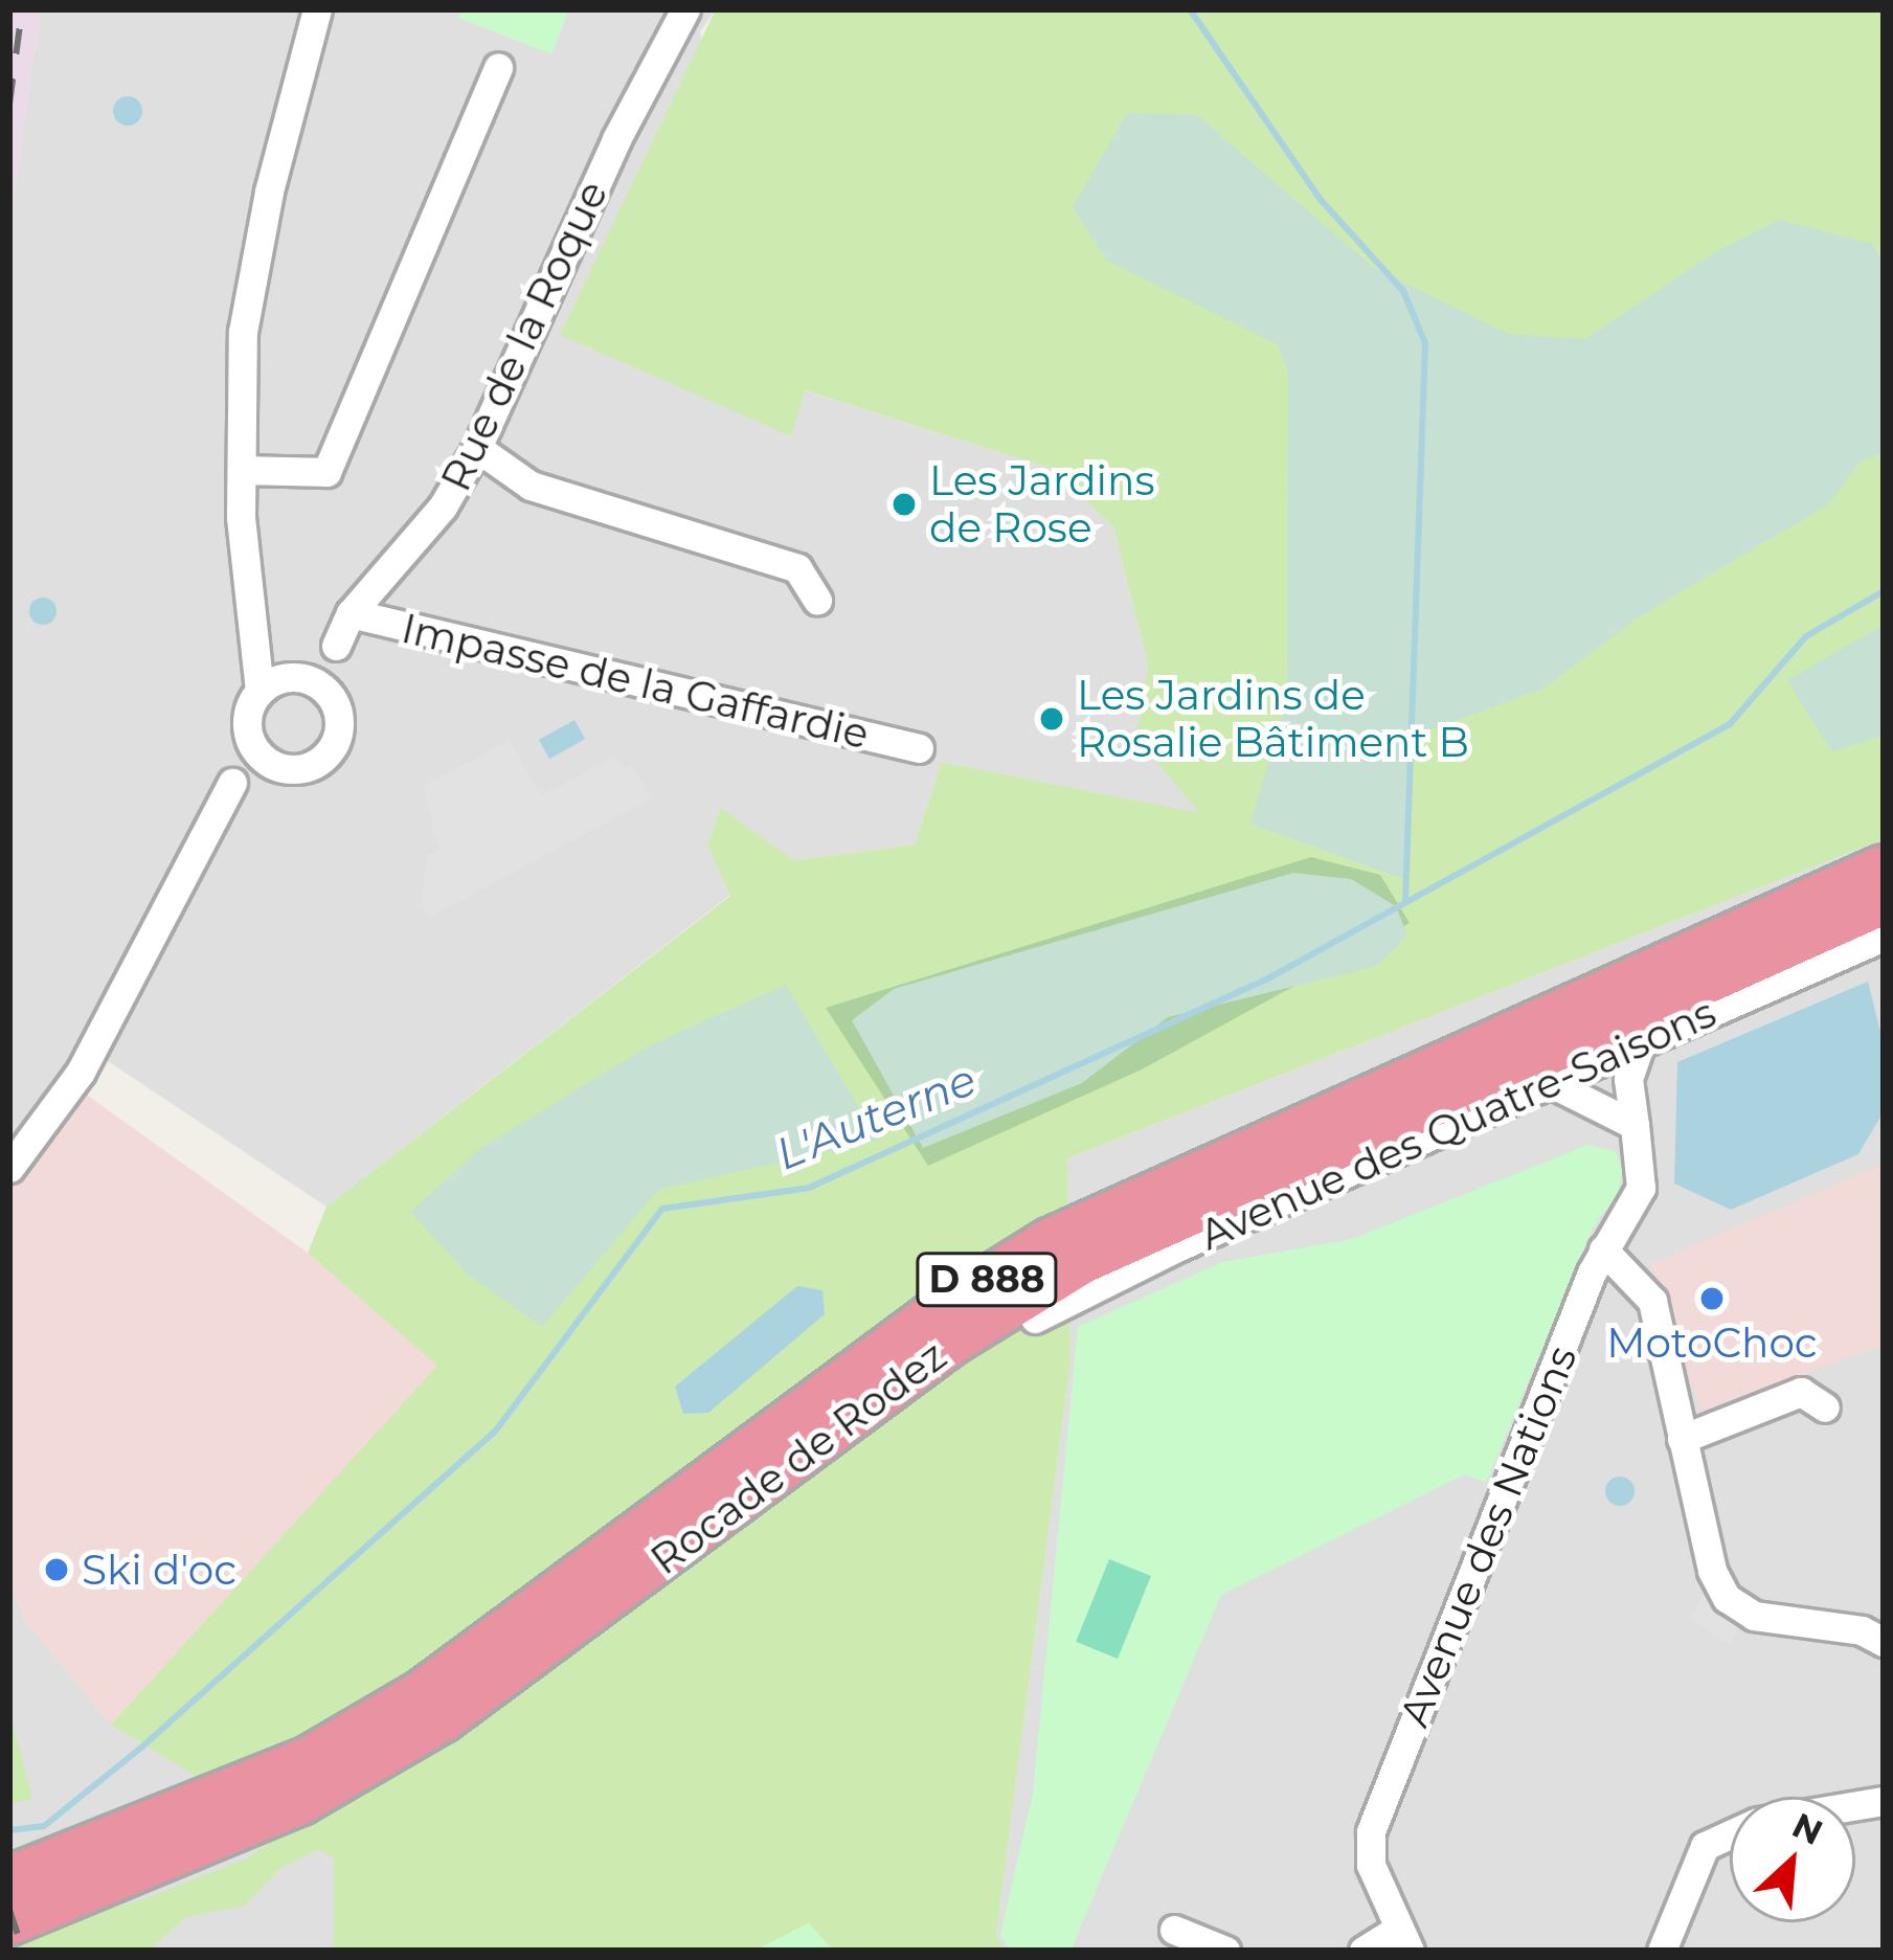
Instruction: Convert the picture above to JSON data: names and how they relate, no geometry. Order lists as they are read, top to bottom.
{
  "streets": {
    "highway": ["D 888", "Rocade de Rodez"],
    "street": [
      "Rue de la Roque",
      "Impasse de la Gaffardie",
      "Avenue des Quatre-Saisons",
      "Avenue des Nations"
    ]
  },
  "crossings": [
    ["Rue de la Roque", "Impasse de la Gaffardie"],
    ["Avenue des Quatre-Saisons", "Avenue des Nations"]
  ],
  "water": ["L'Auterne"],
  "places": [
    "Les Jardins de Rose",
    "Les Jardins de Rosalie Bâtiment B",
    "MotoChoc",
    "Ski d'oc"
  ],
  "north": "top right"
}
